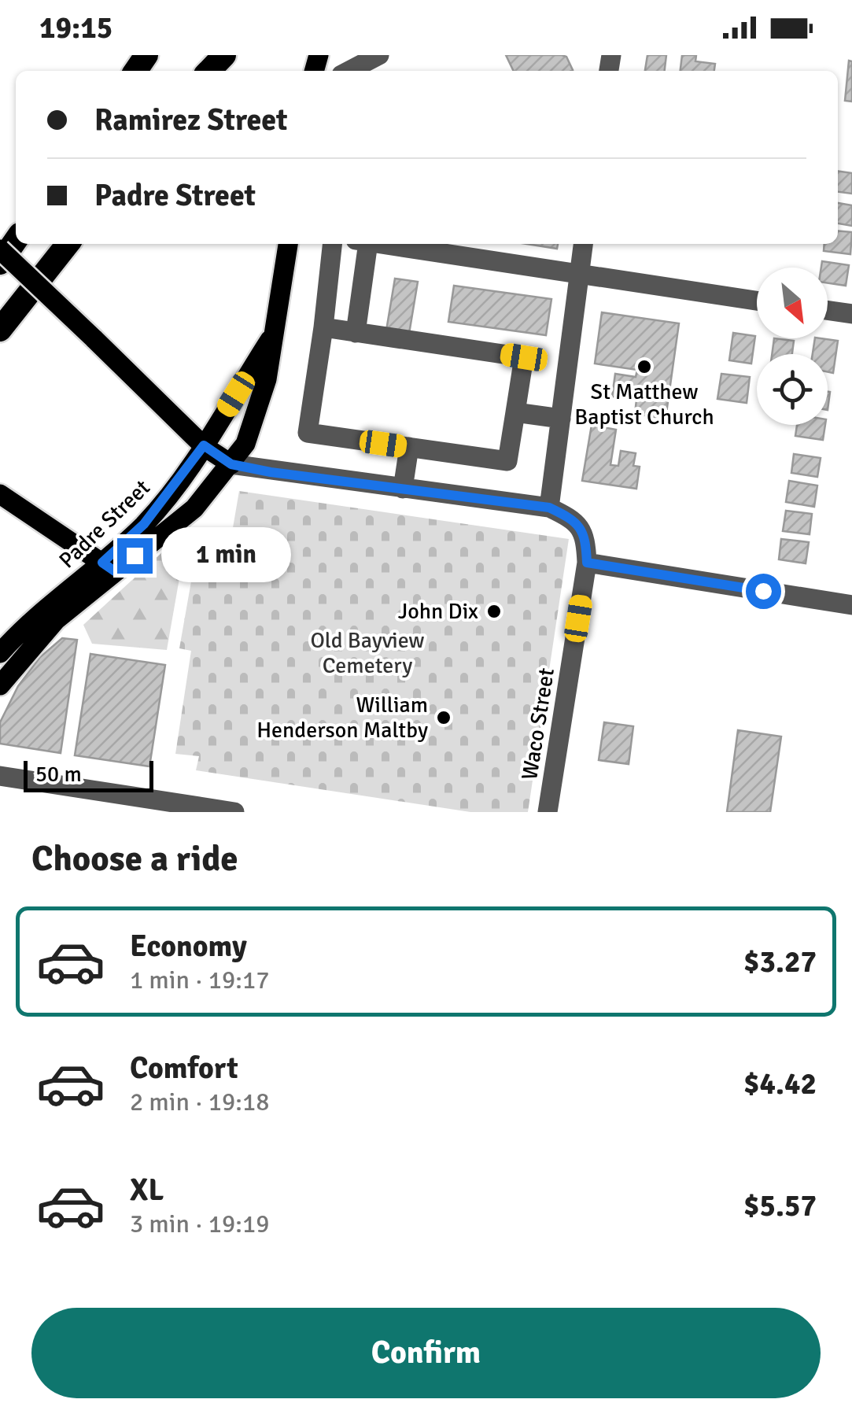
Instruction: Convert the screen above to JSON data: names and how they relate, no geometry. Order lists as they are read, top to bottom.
{
  "streets": {
    "main road": ["Padre Street"],
    "street": ["Waco Street"]
  },
  "parks": ["Old Bayview Cemetery"],
  "places": ["St Matthew Baptist Church", "John Dix", "William Henderson Maltby"],
  "scale_bar": "50 m",
  "north": "bottom right",
  "page": {
    "status": "19:15",
    "banner": ["Ramirez Street", "Padre Street"],
    "bubble": "1 min",
    "scale": "50 m",
    "heading": "Choose a ride",
    "list": [
      {
        "name": "Economy",
        "note": "1 min · 19:17",
        "value": "$3.27"
      },
      {
        "name": "Comfort",
        "note": "2 min · 19:18",
        "value": "$4.42"
      },
      {
        "name": "XL",
        "note": "3 min · 19:19",
        "value": "$5.57"
      }
    ],
    "buttons": "Confirm"
  }
}
